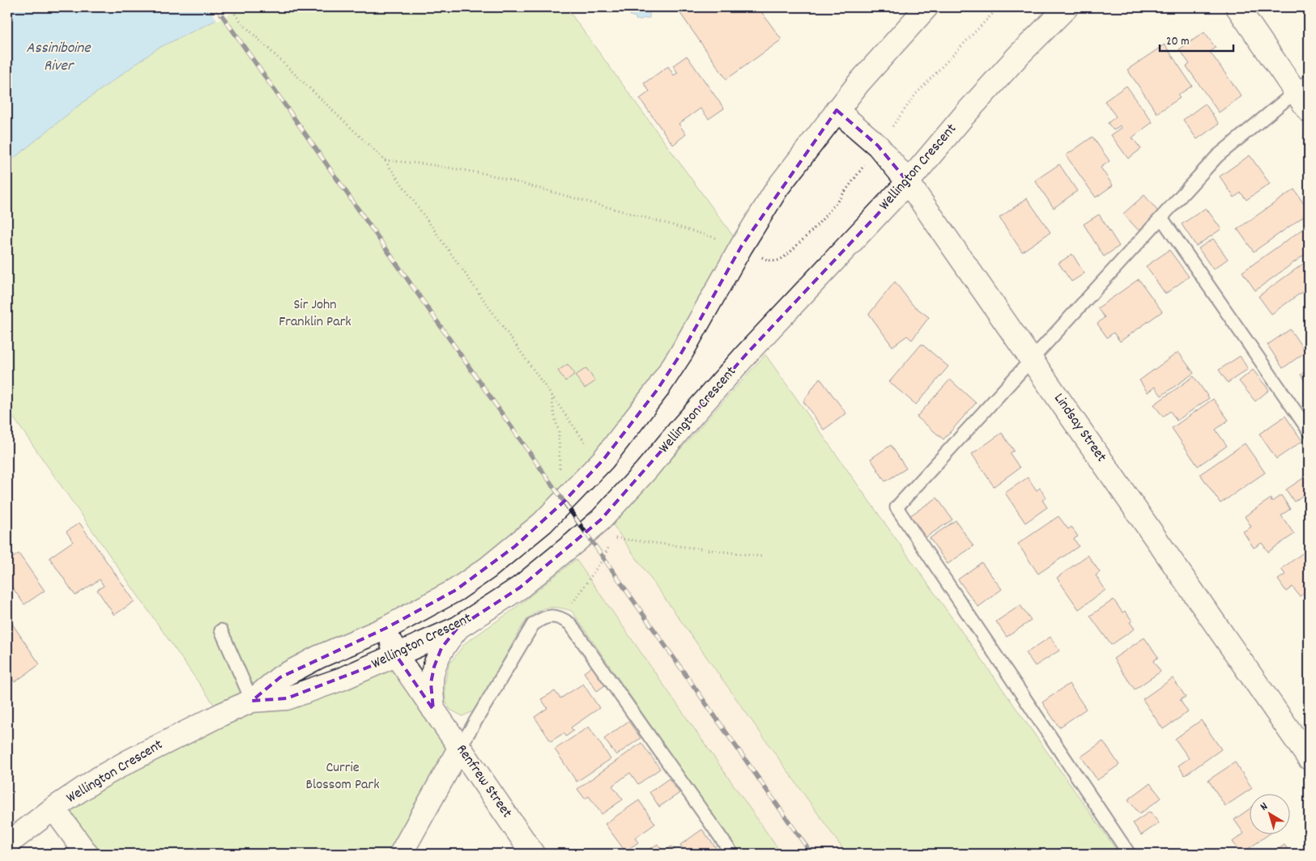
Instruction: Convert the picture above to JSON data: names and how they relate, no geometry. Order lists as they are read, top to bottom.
{
  "streets": {
    "street": ["Wellington Crescent", "Lindsay Street", "Renfrew Street"]
  },
  "crossings": [
    ["Wellington Crescent", "Lindsay Street"],
    ["Wellington Crescent", "Renfrew Street"]
  ],
  "water": ["Assiniboine River"],
  "parks": ["Sir John Franklin Park", "Currie Blossom Park"],
  "scale_bar": "20 m",
  "north": "top left"
}
